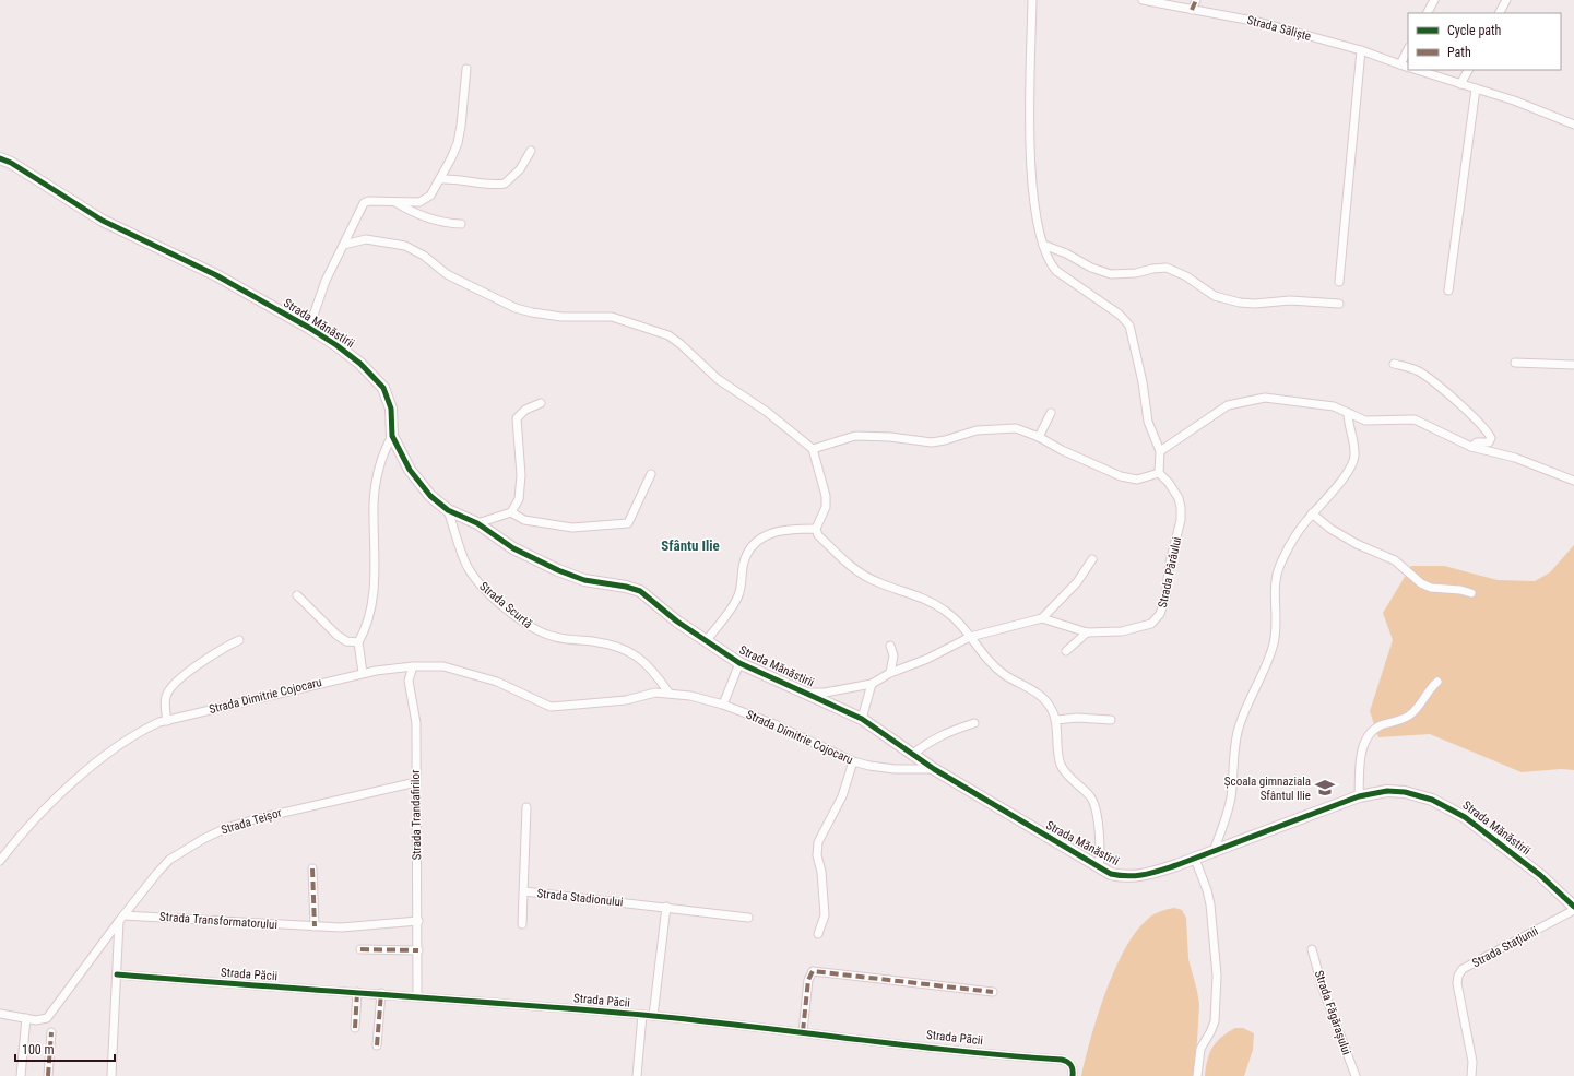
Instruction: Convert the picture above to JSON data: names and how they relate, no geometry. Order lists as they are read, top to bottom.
{
  "streets": {
    "street": [
      "Strada Săliște",
      "Strada Mănăstirii",
      "Strada Pârâului",
      "Strada Scurtă",
      "Strada Dimitrie Cojocaru",
      "Strada Trandafirilor",
      "Strada Teișor",
      "Strada Stadionului",
      "Strada Transformatorului",
      "Strada Stațiunii",
      "Strada Păcii",
      "Strada Făgărașului"
    ]
  },
  "crossings": [
    ["Strada Mănăstirii", "Strada Scurtă"],
    ["Strada Mănăstirii", "Strada Dimitrie Cojocaru"],
    ["Strada Scurtă", "Strada Dimitrie Cojocaru"],
    ["Strada Dimitrie Cojocaru", "Strada Trandafirilor"],
    ["Strada Trandafirilor", "Strada Teișor"],
    ["Strada Trandafirilor", "Strada Transformatorului"],
    ["Strada Trandafirilor", "Strada Păcii"],
    ["Strada Teișor", "Strada Transformatorului"]
  ],
  "districts": ["Sfântu Ilie"],
  "places": {
    "school or university": ["Școala gimnaziala Sfântul Ilie"]
  },
  "legend": ["Cycle path", "Path"],
  "scale_bar": "100 m"
}
